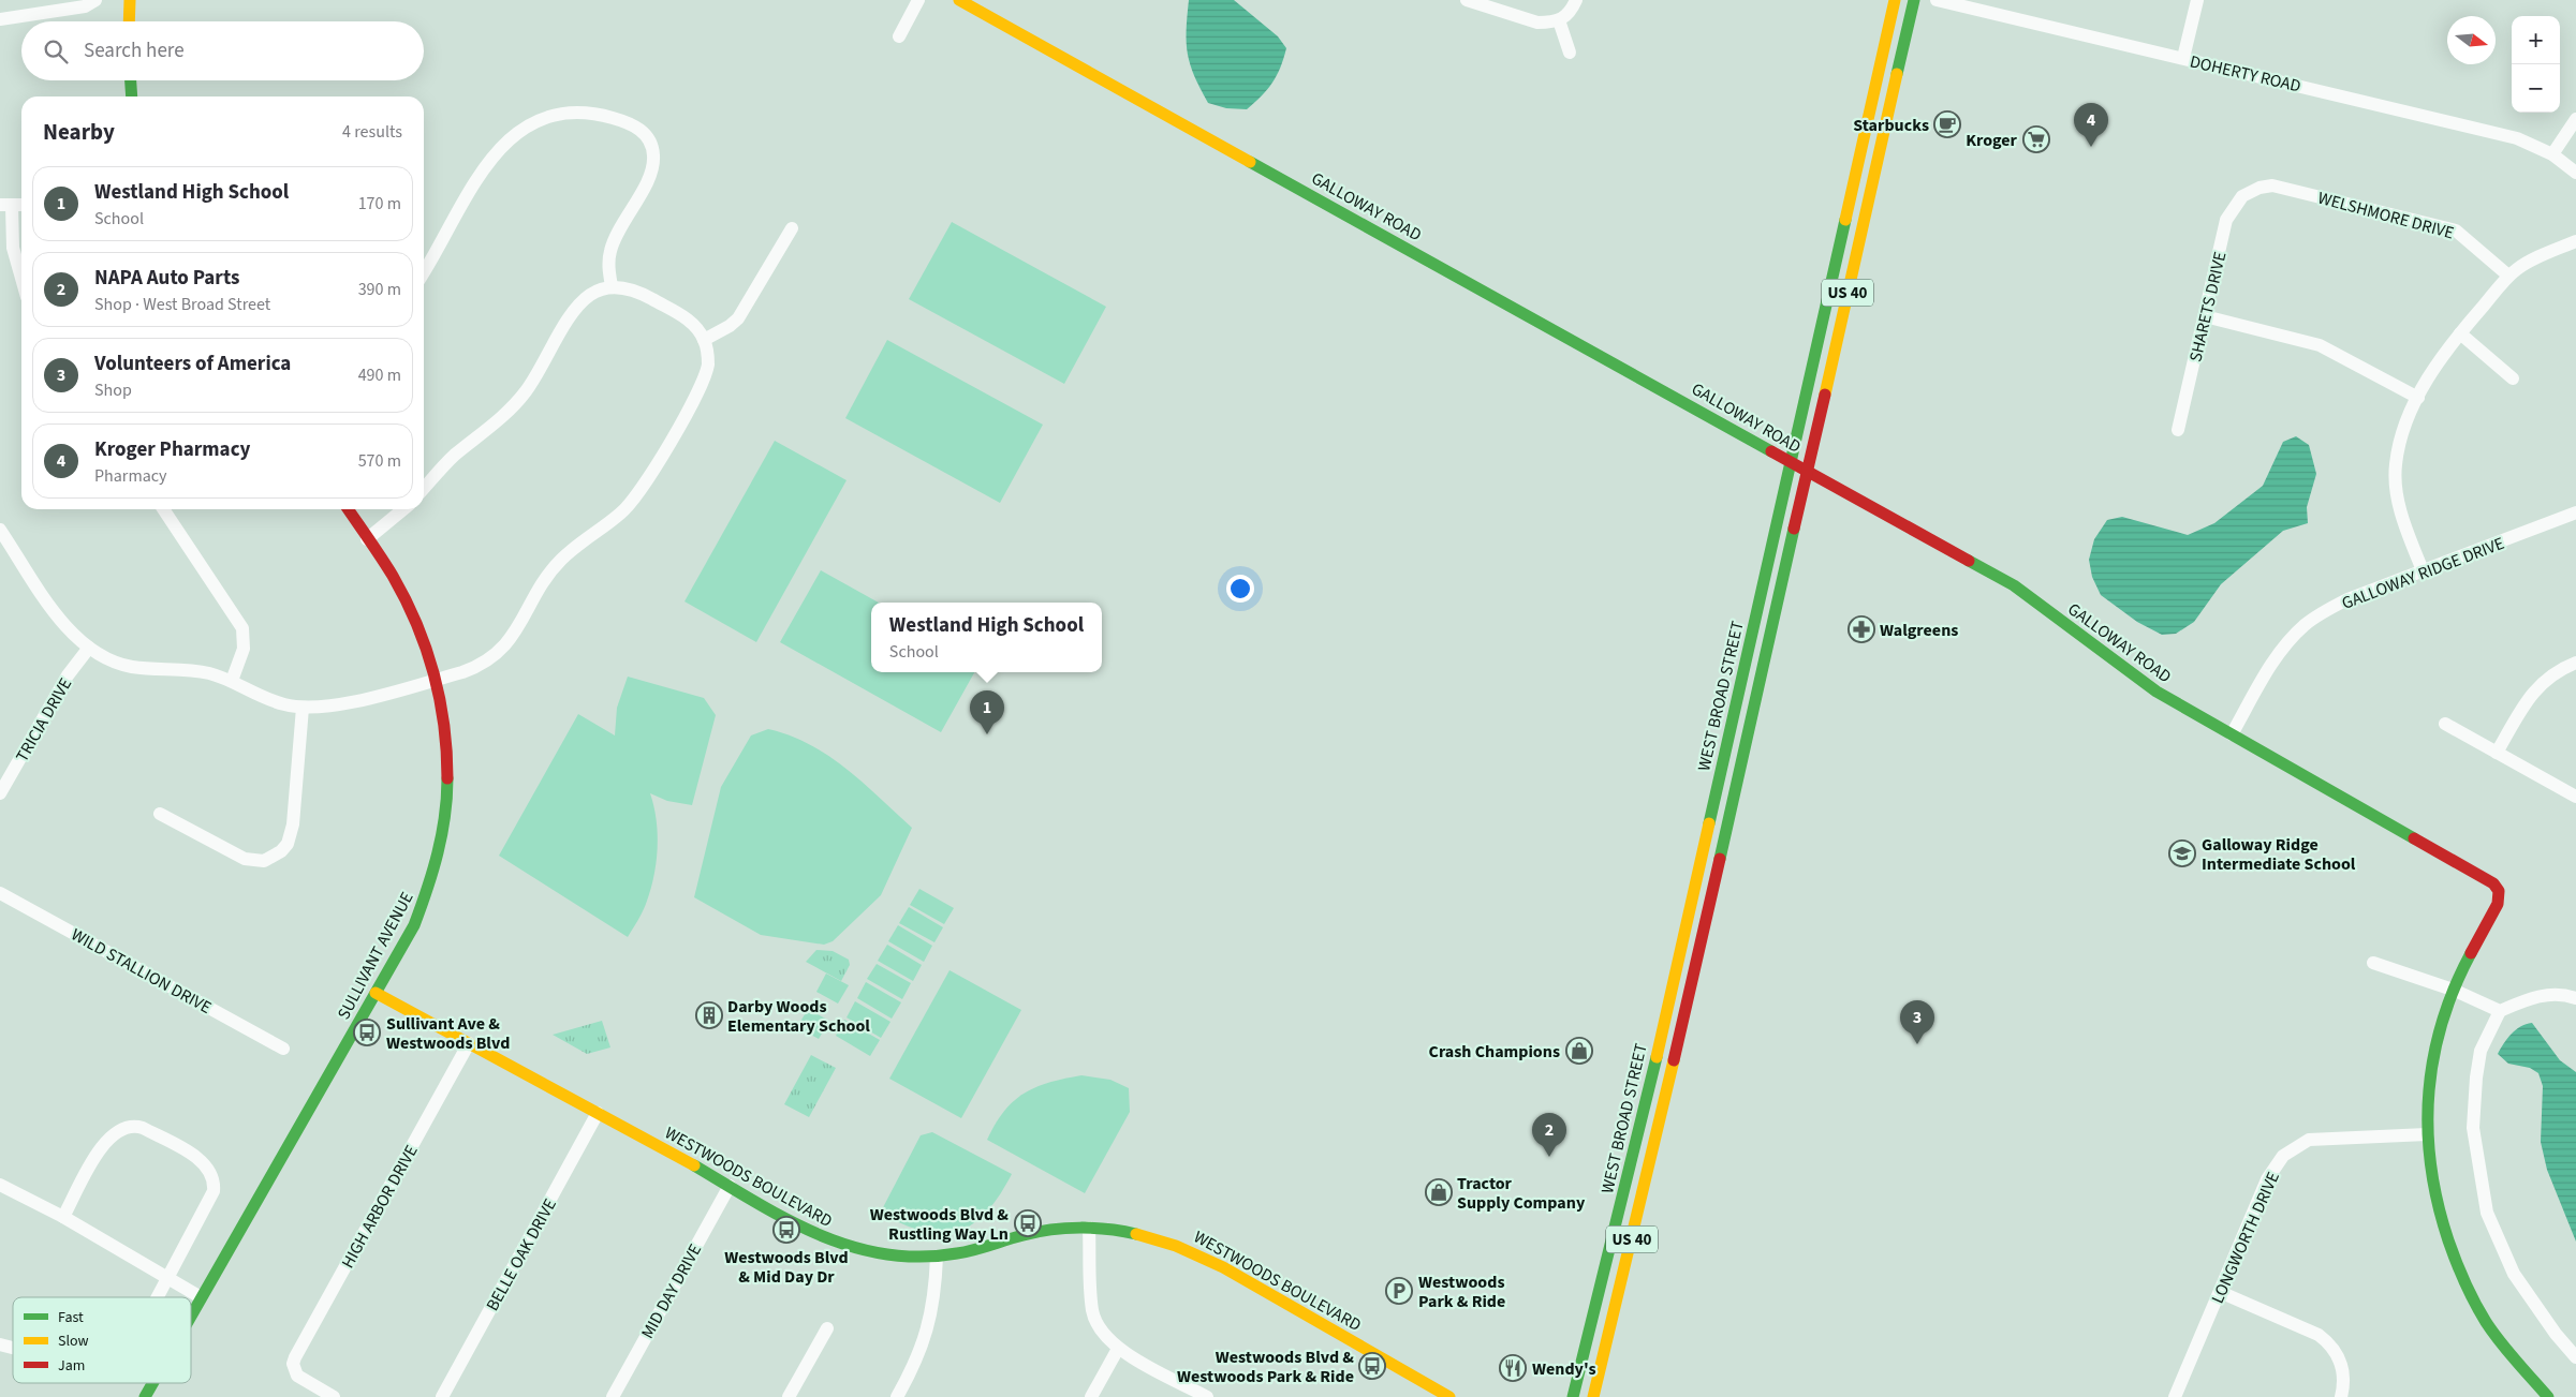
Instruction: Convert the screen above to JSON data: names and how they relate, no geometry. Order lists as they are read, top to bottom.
{
  "streets": {
    "street": [
      "DOHERTY ROAD",
      "GALLOWAY ROAD",
      "WELSHMORE DRIVE",
      "US 40",
      "SHARETS DRIVE",
      "GALLOWAY RIDGE DRIVE",
      "WEST BROAD STREET",
      "TRICIA DRIVE",
      "SULLIVANT AVENUE",
      "WILD STALLION DRIVE",
      "WESTWOODS BOULEVARD",
      "HIGH ARBOR DRIVE",
      "LONGWORTH DRIVE",
      "BELLE OAK DRIVE",
      "MID DAY DRIVE"
    ]
  },
  "crossings": [
    ["GALLOWAY ROAD", "GALLOWAY RIDGE DRIVE"],
    ["GALLOWAY ROAD", "WEST BROAD STREET"],
    ["WELSHMORE DRIVE", "SHARETS DRIVE"],
    ["SULLIVANT AVENUE", "WESTWOODS BOULEVARD"],
    ["WESTWOODS BOULEVARD", "HIGH ARBOR DRIVE"],
    ["WESTWOODS BOULEVARD", "BELLE OAK DRIVE"],
    ["WESTWOODS BOULEVARD", "MID DAY DRIVE"]
  ],
  "places": {
    "cafe": ["Starbucks"],
    "supermarket": ["Kroger"],
    "pharmacy": ["Walgreens"],
    "school or university": ["Galloway Ridge Intermediate School"],
    "building": ["Darby Woods Elementary School"],
    "bus stop": [
      "Sullivant Ave & Westwoods Blvd",
      "Westwoods Blvd & Rustling Way Ln",
      "Westwoods Blvd & Mid Day Dr",
      "Westwoods Blvd & Westwoods Park & Ride"
    ],
    "shop": ["Crash Champions", "Tractor Supply Company"],
    "parking": ["Westwoods Park & Ride"],
    "restaurant": ["Wendy's"]
  },
  "legend": ["Fast", "Slow", "Jam"],
  "north": "right",
  "page": {
    "map_buttons": ["+", "−"],
    "search": "Search here",
    "heading": ["Nearby", "4 results"],
    "pins": [
      "4",
      "1",
      "3",
      "2"
    ],
    "list": [
      {
        "mark": "1",
        "name": "Westland High School",
        "note": "School",
        "value": "170 m"
      },
      {
        "mark": "2",
        "name": "NAPA Auto Parts",
        "note": "Shop · West Broad Street",
        "value": "390 m"
      },
      {
        "mark": "3",
        "name": "Volunteers of America",
        "note": "Shop",
        "value": "490 m"
      },
      {
        "mark": "4",
        "name": "Kroger Pharmacy",
        "note": "Pharmacy",
        "value": "570 m"
      }
    ],
    "popup": ["Westland High School", "School"]
  }
}
